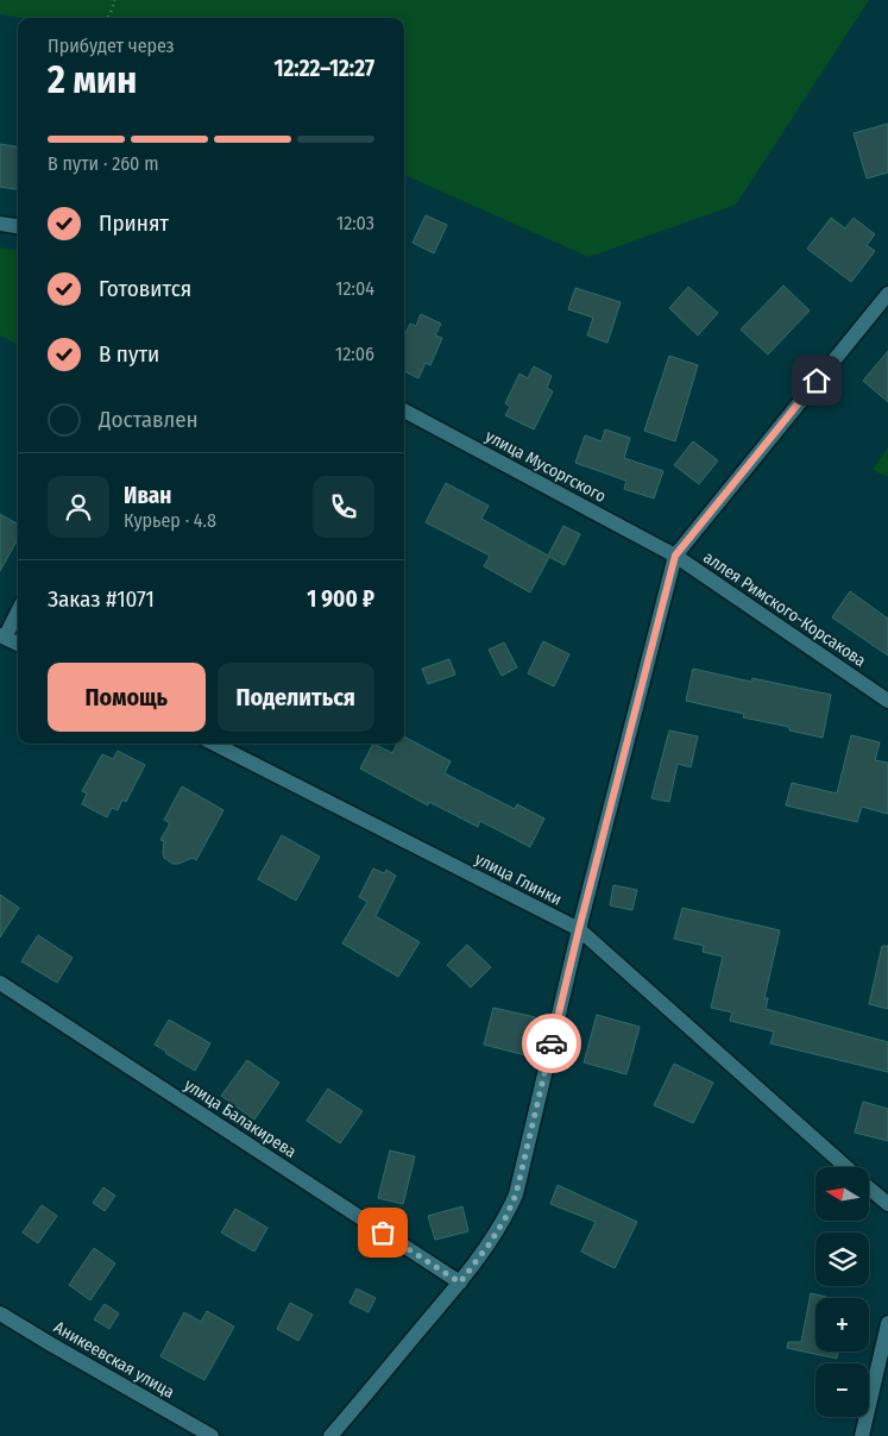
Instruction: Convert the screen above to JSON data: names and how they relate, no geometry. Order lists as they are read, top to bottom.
{
  "streets": {
    "street": [
      "улица Мусоргского",
      "аллея Римского-Корсакова",
      "улица Глинки",
      "улица Балакирева",
      "Аникеевская улица"
    ]
  },
  "crossings": [
    ["улица Мусоргского", "аллея Римского-Корсакова"]
  ],
  "north": "left",
  "page": {
    "heading": ["2 мин", "Прибудет через", "12:22–12:27"],
    "panel": [
      "Иван",
      "Курьер · 4.8",
      "Заказ #1071",
      "1 900 ₽"
    ],
    "bar": "В пути · 260 m",
    "list": [
      ["Принят", "12:03"],
      ["Готовится", "12:04"],
      ["В пути", "12:06"],
      "Доставлен"
    ],
    "buttons": ["Помощь", "Поделиться"],
    "map_buttons": ["+", "−"]
  }
}
